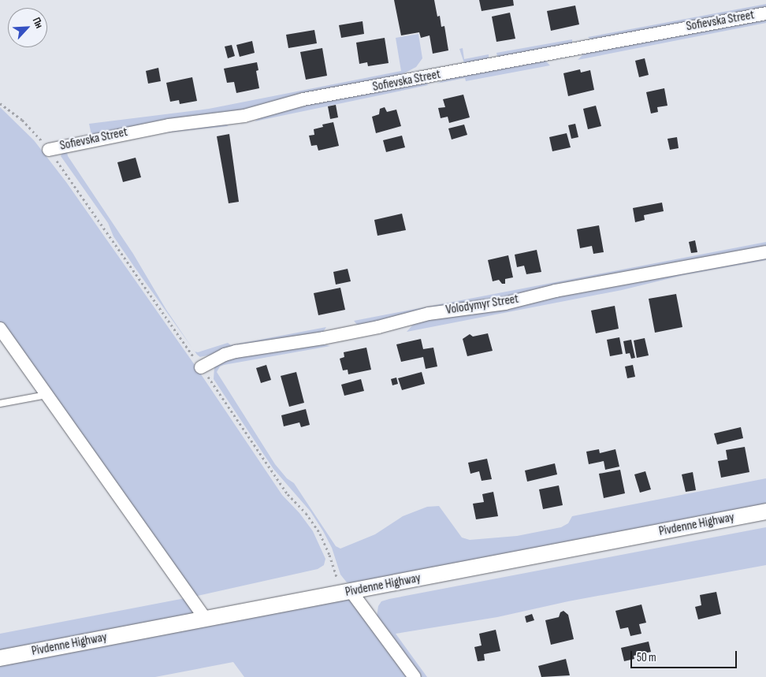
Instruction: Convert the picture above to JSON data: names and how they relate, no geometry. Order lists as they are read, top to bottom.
{
  "streets": {
    "street": ["Sofievska Street", "Volodymyr Street", "Pivdenne Highway"]
  },
  "scale_bar": "50 m",
  "north": "top right"
}
